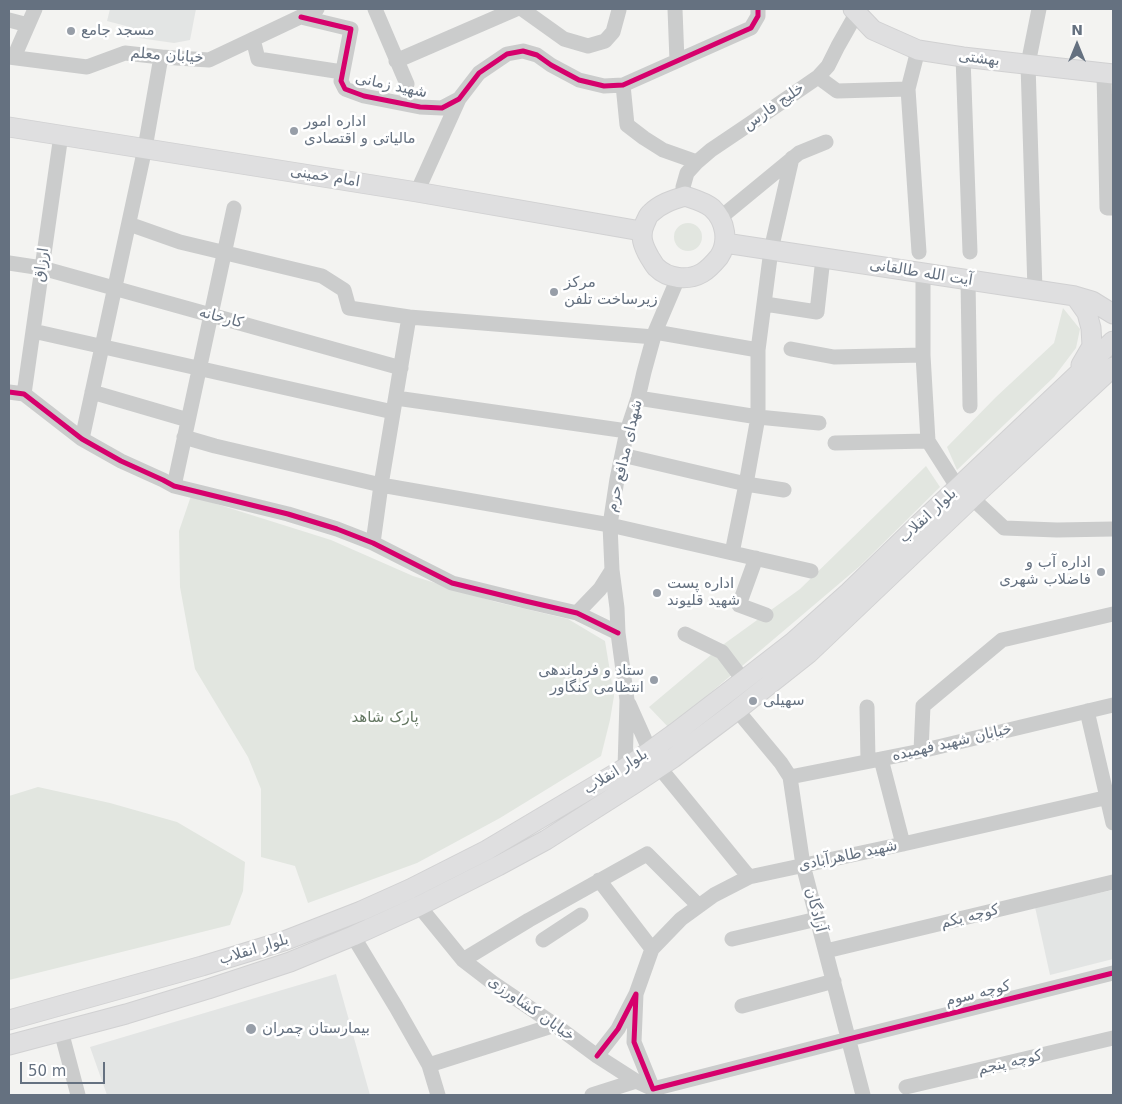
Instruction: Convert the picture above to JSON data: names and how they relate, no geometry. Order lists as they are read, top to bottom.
{
  "streets": {
    "main road": [
      "بهشتی",
      "امام خمینی",
      "آیت الله طالقانی",
      "بلوار انقلاب"
    ],
    "street": [
      "خیابان معلم",
      "شهید زمانی",
      "خلیج فارس",
      "ارزاق",
      "کارخانه",
      "شهدای مدافع حرم",
      "خیابان شهید فهمیده",
      "شهید طاهرآبادی",
      "آزادگان",
      "کوچه یکم",
      "کوچه سوم",
      "خیابان کشاورزی",
      "کوچه پنجم"
    ]
  },
  "crossings": [
    ["خیابان معلم", "شهید زمانی"],
    ["بهشتی", "خلیج فارس"],
    ["خلیج فارس", "امام خمینی"],
    ["خلیج فارس", "آیت الله طالقانی"],
    ["خلیج فارس", "شهدای مدافع حرم"],
    ["امام خمینی", "ارزاق"],
    ["امام خمینی", "آیت الله طالقانی"],
    ["امام خمینی", "شهدای مدافع حرم"],
    ["ارزاق", "کارخانه"],
    ["آیت الله طالقانی", "شهدای مدافع حرم"],
    ["بلوار انقلاب", "آزادگان"],
    ["بلوار انقلاب", "خیابان کشاورزی"],
    ["خیابان شهید فهمیده", "آزادگان"],
    ["شهید طاهرآبادی", "آزادگان"],
    ["آزادگان", "کوچه یکم"],
    ["آزادگان", "کوچه سوم"],
    ["کوچه سوم", "خیابان کشاورزی"]
  ],
  "parks": ["پارک شاهد"],
  "places": [
    "مسجد جامع",
    "اداره امور مالیاتی و اقتصادی",
    "مرکز زیرساخت تلفن",
    "اداره آب و فاضلاب شهری",
    "اداره پست شهید قلیوند",
    "ستاد و فرماندهی انتظامی کنگاور",
    "سهیلی",
    "بیمارستان چمران"
  ],
  "scale_bar": "50 m",
  "north": "top"
}
